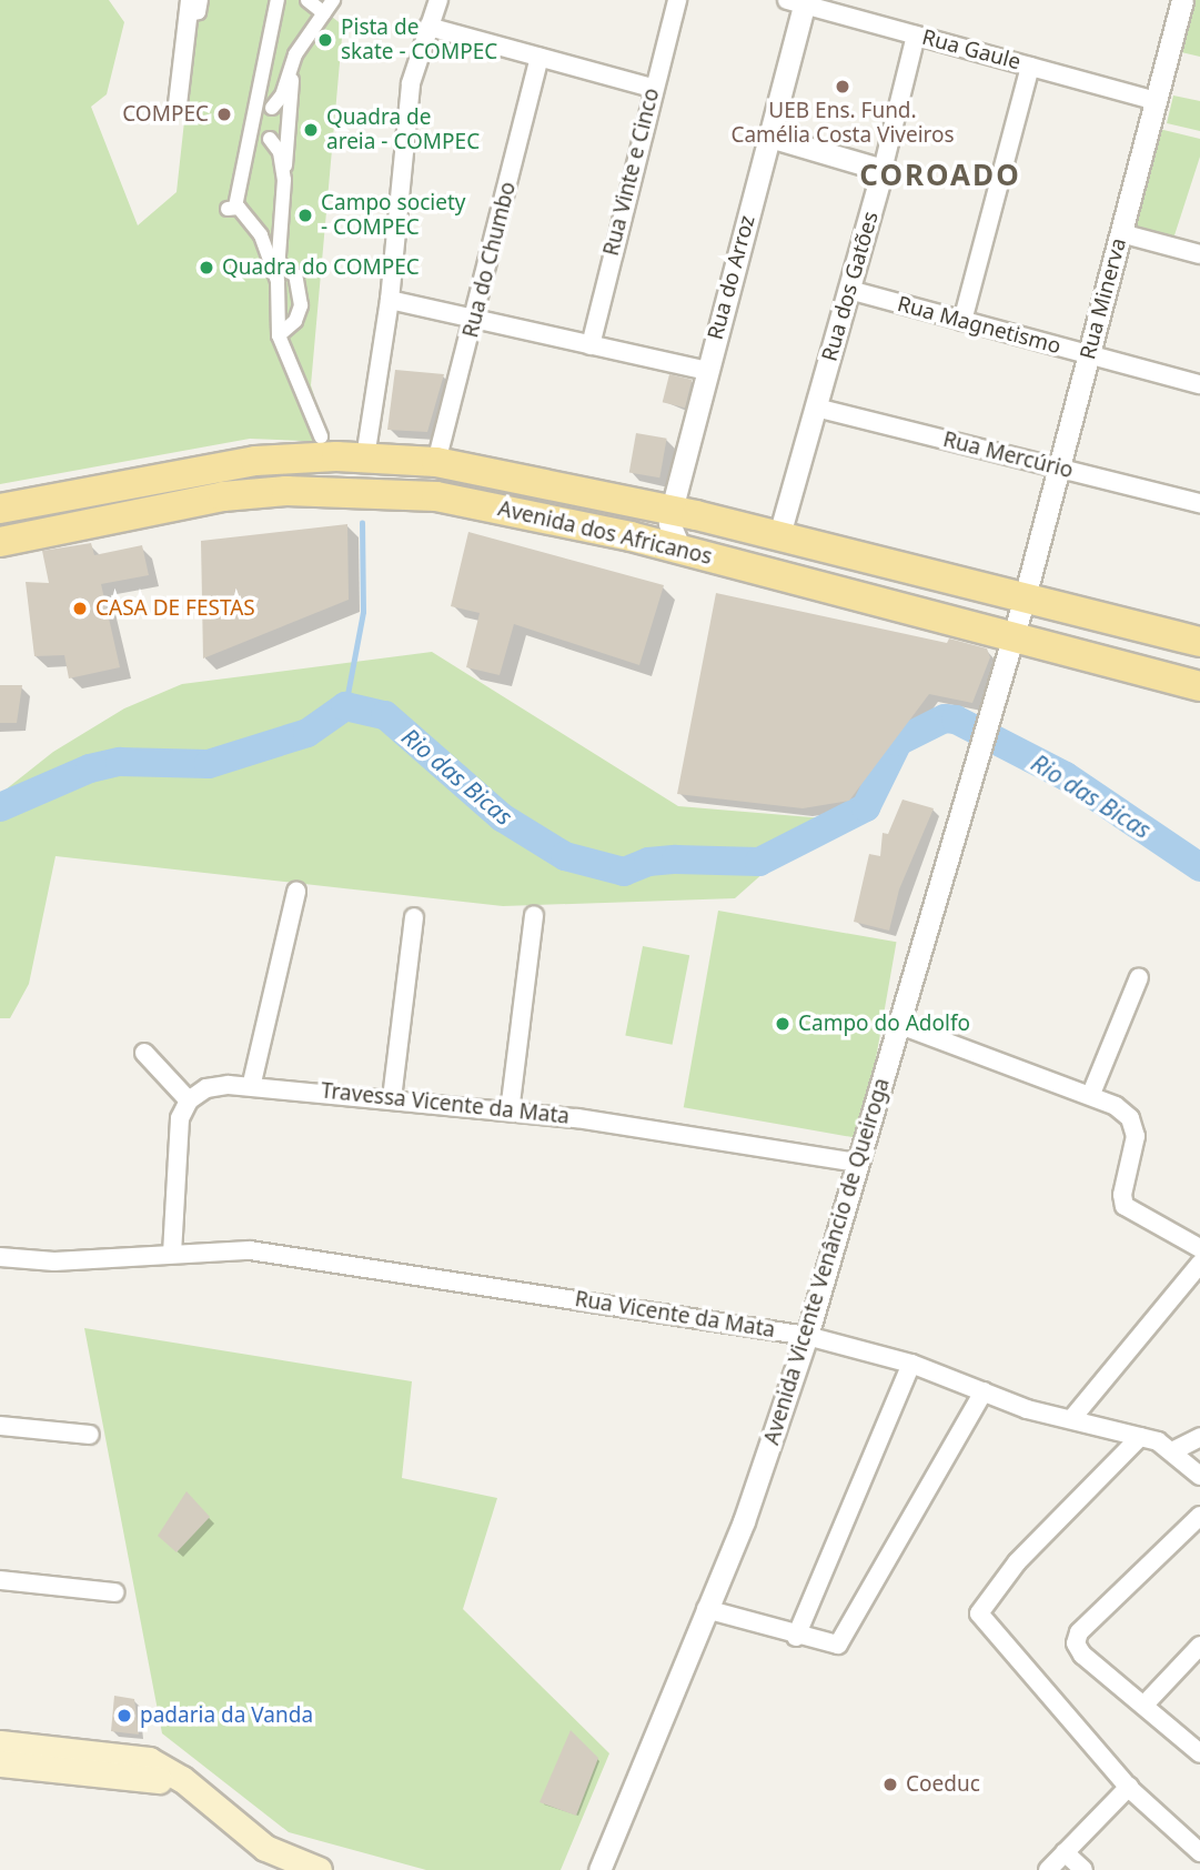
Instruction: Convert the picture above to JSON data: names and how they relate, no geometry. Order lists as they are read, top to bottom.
{
  "streets": {
    "main road": ["Avenida dos Africanos"],
    "street": [
      "Rua Gaule",
      "Rua Vinte e Cinco",
      "Rua do Chumbo",
      "Rua do Arroz",
      "Rua dos Gatões",
      "Rua Minerva",
      "Rua Magnetismo",
      "Rua Mercúrio",
      "Travessa Vicente da Mata",
      "Avenida Vicente Venâncio de Queiroga",
      "Rua Vicente da Mata"
    ]
  },
  "crossings": [
    ["Rua Gaule", "Rua do Arroz"],
    ["Rua Gaule", "Rua dos Gatões"],
    ["Rua Gaule", "Rua Minerva"],
    ["Rua do Chumbo", "Avenida dos Africanos"],
    ["Rua do Arroz", "Avenida dos Africanos"],
    ["Rua dos Gatões", "Rua Magnetismo"],
    ["Rua dos Gatões", "Rua Mercúrio"],
    ["Rua dos Gatões", "Avenida dos Africanos"],
    ["Rua Minerva", "Rua Magnetismo"],
    ["Rua Minerva", "Rua Mercúrio"],
    ["Rua Minerva", "Avenida dos Africanos"],
    ["Rua Minerva", "Avenida Vicente Venâncio de Queiroga"],
    ["Avenida dos Africanos", "Avenida Vicente Venâncio de Queiroga"],
    ["Travessa Vicente da Mata", "Avenida Vicente Venâncio de Queiroga"],
    ["Avenida Vicente Venâncio de Queiroga", "Rua Vicente da Mata"]
  ],
  "districts": ["COROADO"],
  "water": ["Rio das Bicas"],
  "places": [
    "Pista de skate - COMPEC",
    "UEB Ens. Fund. Camélia Costa Viveiros",
    "COMPEC",
    "Quadra de areia - COMPEC",
    "Campo society - COMPEC",
    "Quadra do COMPEC",
    "CASA DE FESTAS",
    "Campo do Adolfo",
    "padaria da Vanda",
    "Coeduc"
  ]
}
